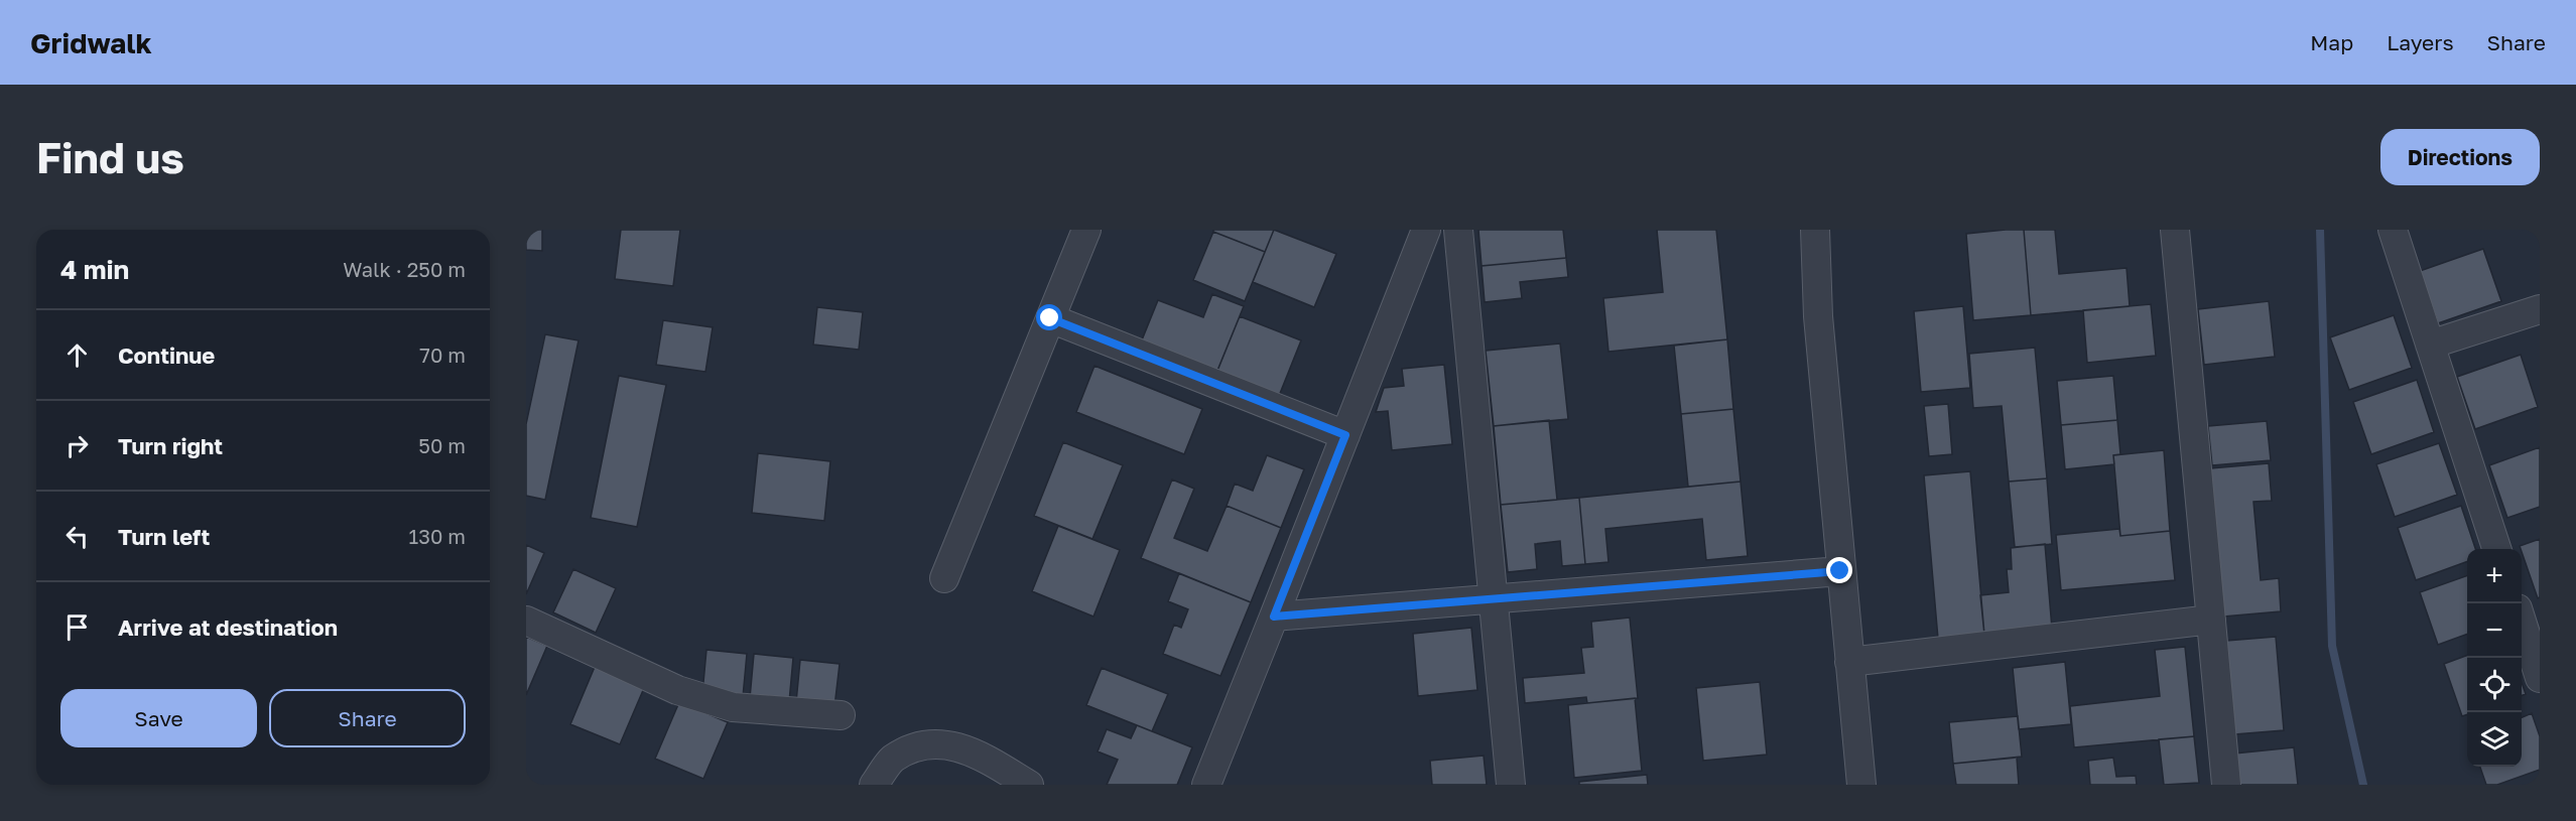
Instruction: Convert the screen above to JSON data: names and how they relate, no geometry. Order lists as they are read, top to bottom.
{
  "page": {
    "header": "Gridwalk",
    "nav": ["Map", "Layers", "Share"],
    "buttons": [
      "Directions",
      ["Save", "Share"]
    ],
    "title": "Find us",
    "heading": ["4 min", "Walk · 250 m"],
    "list": [
      ["Continue", "70 m"],
      ["Turn right", "50 m"],
      ["Turn left", "130 m"],
      "Arrive at destination"
    ],
    "map_buttons": ["+", "−"]
  }
}
